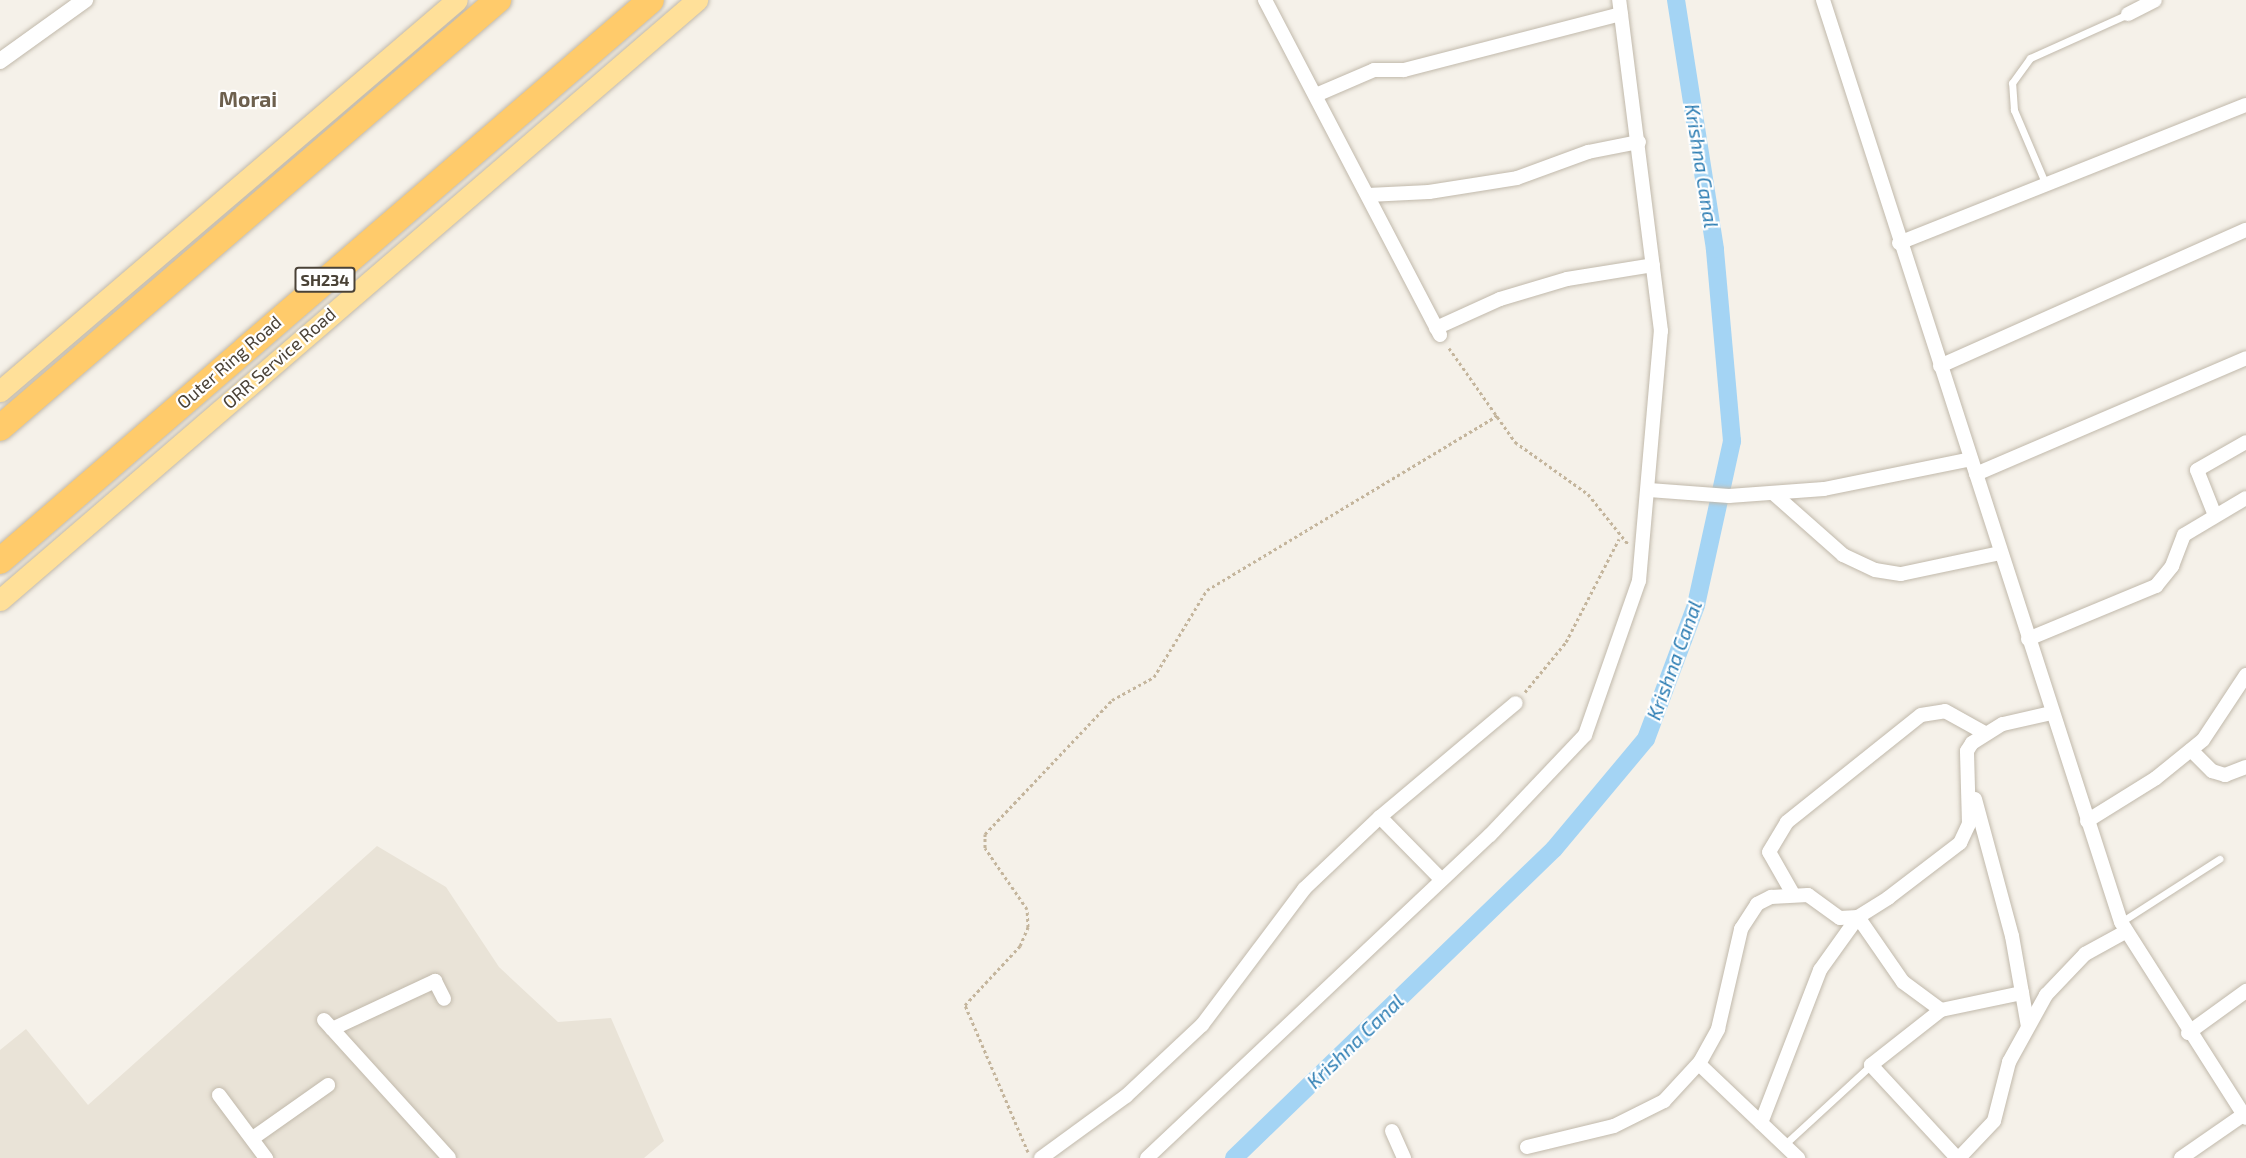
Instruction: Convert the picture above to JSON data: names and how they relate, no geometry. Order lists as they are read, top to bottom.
{
  "streets": {
    "highway": ["SH234", "Outer Ring Road"],
    "main road": ["ORR Service Road"]
  },
  "districts": ["Morai"],
  "water": ["Krishna Canal"]
}
